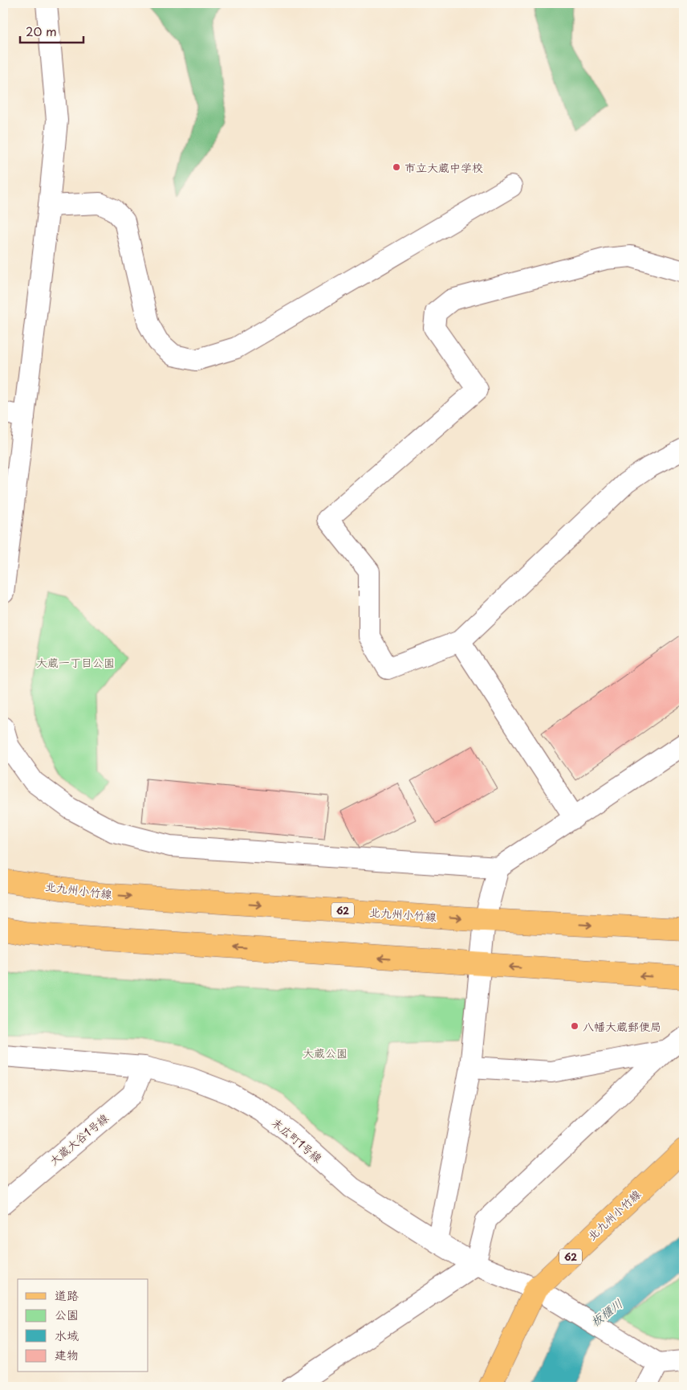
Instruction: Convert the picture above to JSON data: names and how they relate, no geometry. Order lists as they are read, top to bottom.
{
  "streets": {
    "main road": ["北九州小竹線", "62"],
    "street": ["大蔵大谷1号線", "末広町1号線"]
  },
  "crossings": [
    ["北九州小竹線", "末広町1号線"],
    ["大蔵大谷1号線", "末広町1号線"]
  ],
  "water": ["板櫃川"],
  "parks": ["大蔵一丁目公園", "大蔵公園"],
  "places": ["市立大蔵中学校", "八幡大蔵郵便局"],
  "legend": [
    "道路",
    "公園",
    "水域",
    "建物"
  ],
  "scale_bar": "20 m"
}
